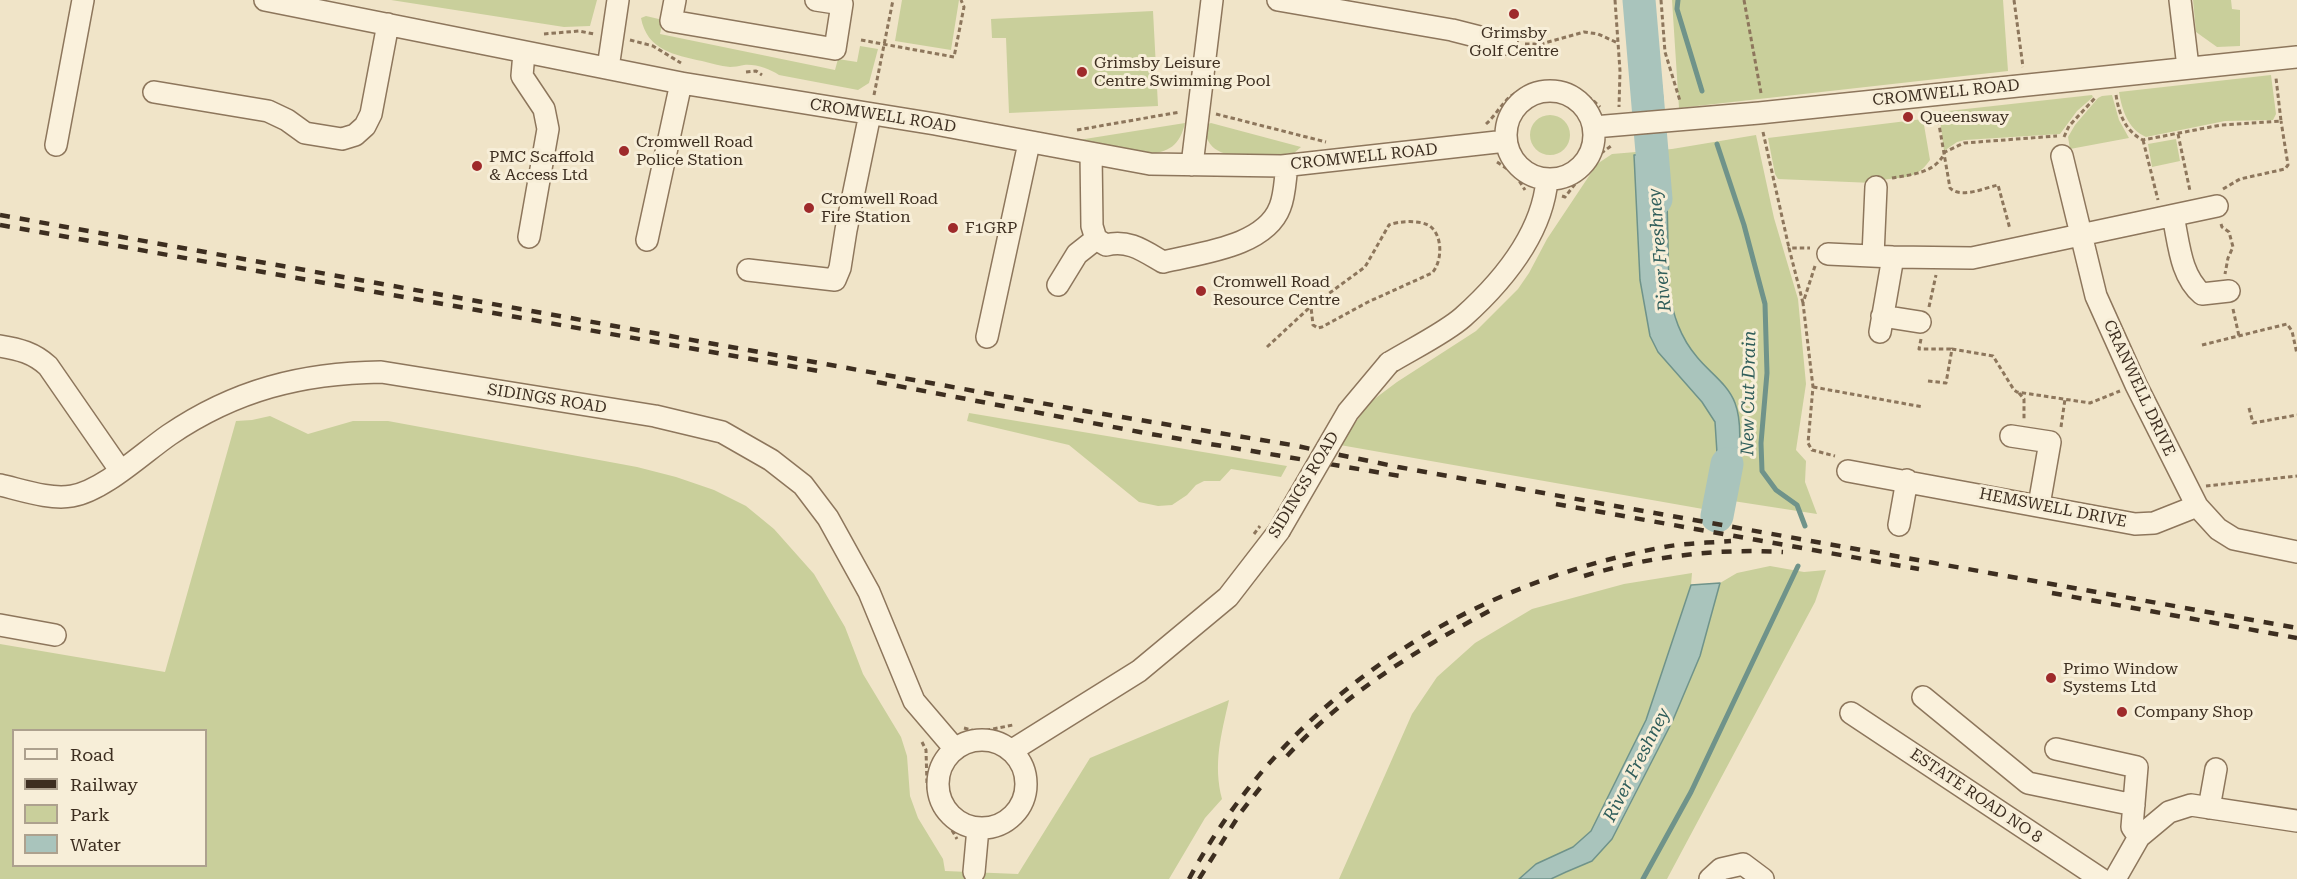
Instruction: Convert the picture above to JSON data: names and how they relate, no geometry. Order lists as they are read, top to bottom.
{
  "streets": {
    "street": [
      "CROMWELL ROAD",
      "CRANWELL DRIVE",
      "SIDINGS ROAD",
      "HEMSWELL DRIVE",
      "ESTATE ROAD NO 8"
    ]
  },
  "crossings": [
    ["CROMWELL ROAD", "SIDINGS ROAD"],
    ["CRANWELL DRIVE", "HEMSWELL DRIVE"]
  ],
  "water": ["River Freshney", "New Cut Drain"],
  "places": [
    "Grimsby Golf Centre",
    "Grimsby Leisure Centre Swimming Pool",
    "Queensway",
    "Cromwell Road Police Station",
    "PMC Scaffold & Access Ltd",
    "Cromwell Road Fire Station",
    "F1GRP",
    "Cromwell Road Resource Centre",
    "Primo Window Systems Ltd",
    "Company Shop"
  ],
  "legend": [
    "Road",
    "Railway",
    "Park",
    "Water"
  ]
}
